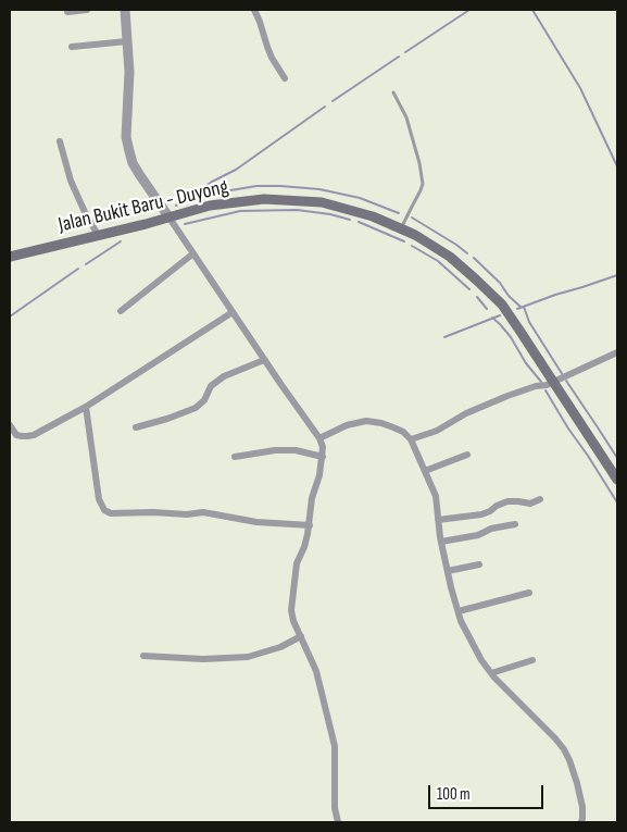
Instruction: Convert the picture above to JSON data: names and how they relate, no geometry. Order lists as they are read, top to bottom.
{
  "streets": {
    "main road": ["Jalan Bukit Baru - Duyong"]
  },
  "scale_bar": "100 m"
}
